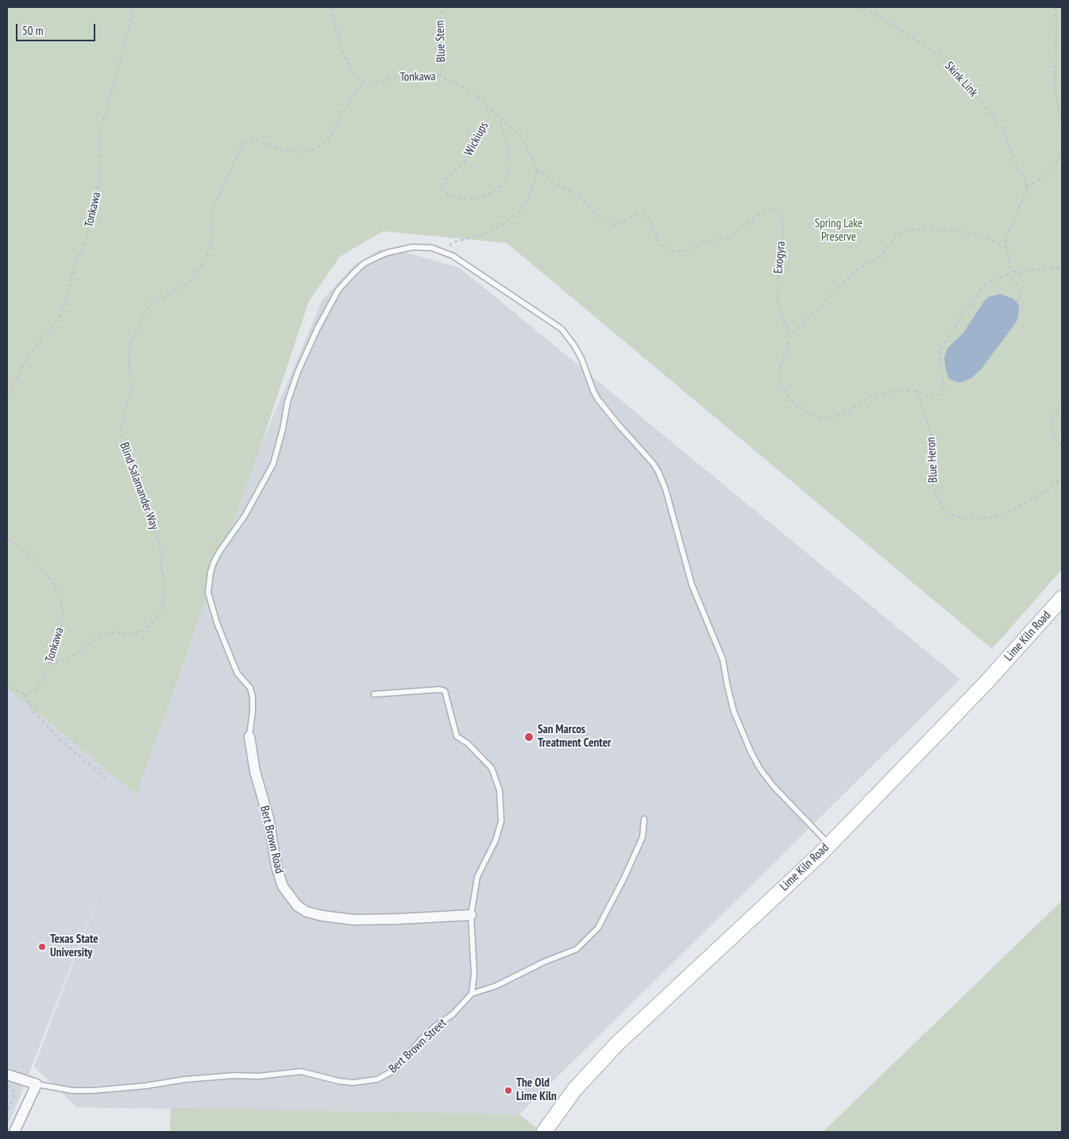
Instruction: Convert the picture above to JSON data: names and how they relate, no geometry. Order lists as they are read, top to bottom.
{
  "streets": {
    "street": ["Lime Kiln Road", "Bert Brown Road"],
    "lane": ["Bert Brown Street"],
    "path": [
      "Blue Stem",
      "Tonkawa",
      "Skink Link",
      "Wickiups",
      "Exogyra",
      "Blue Heron",
      "Blind Salamander Way"
    ]
  },
  "crossings": [
    ["Blue Stem", "Tonkawa"],
    ["Tonkawa", "Wickiups"],
    ["Tonkawa", "Exogyra"],
    ["Tonkawa", "Blind Salamander Way"]
  ],
  "parks": ["Spring Lake Preserve"],
  "places": ["San Marcos Treatment Center", "Texas State University", "The Old Lime Kiln"],
  "scale_bar": "50 m"
}
